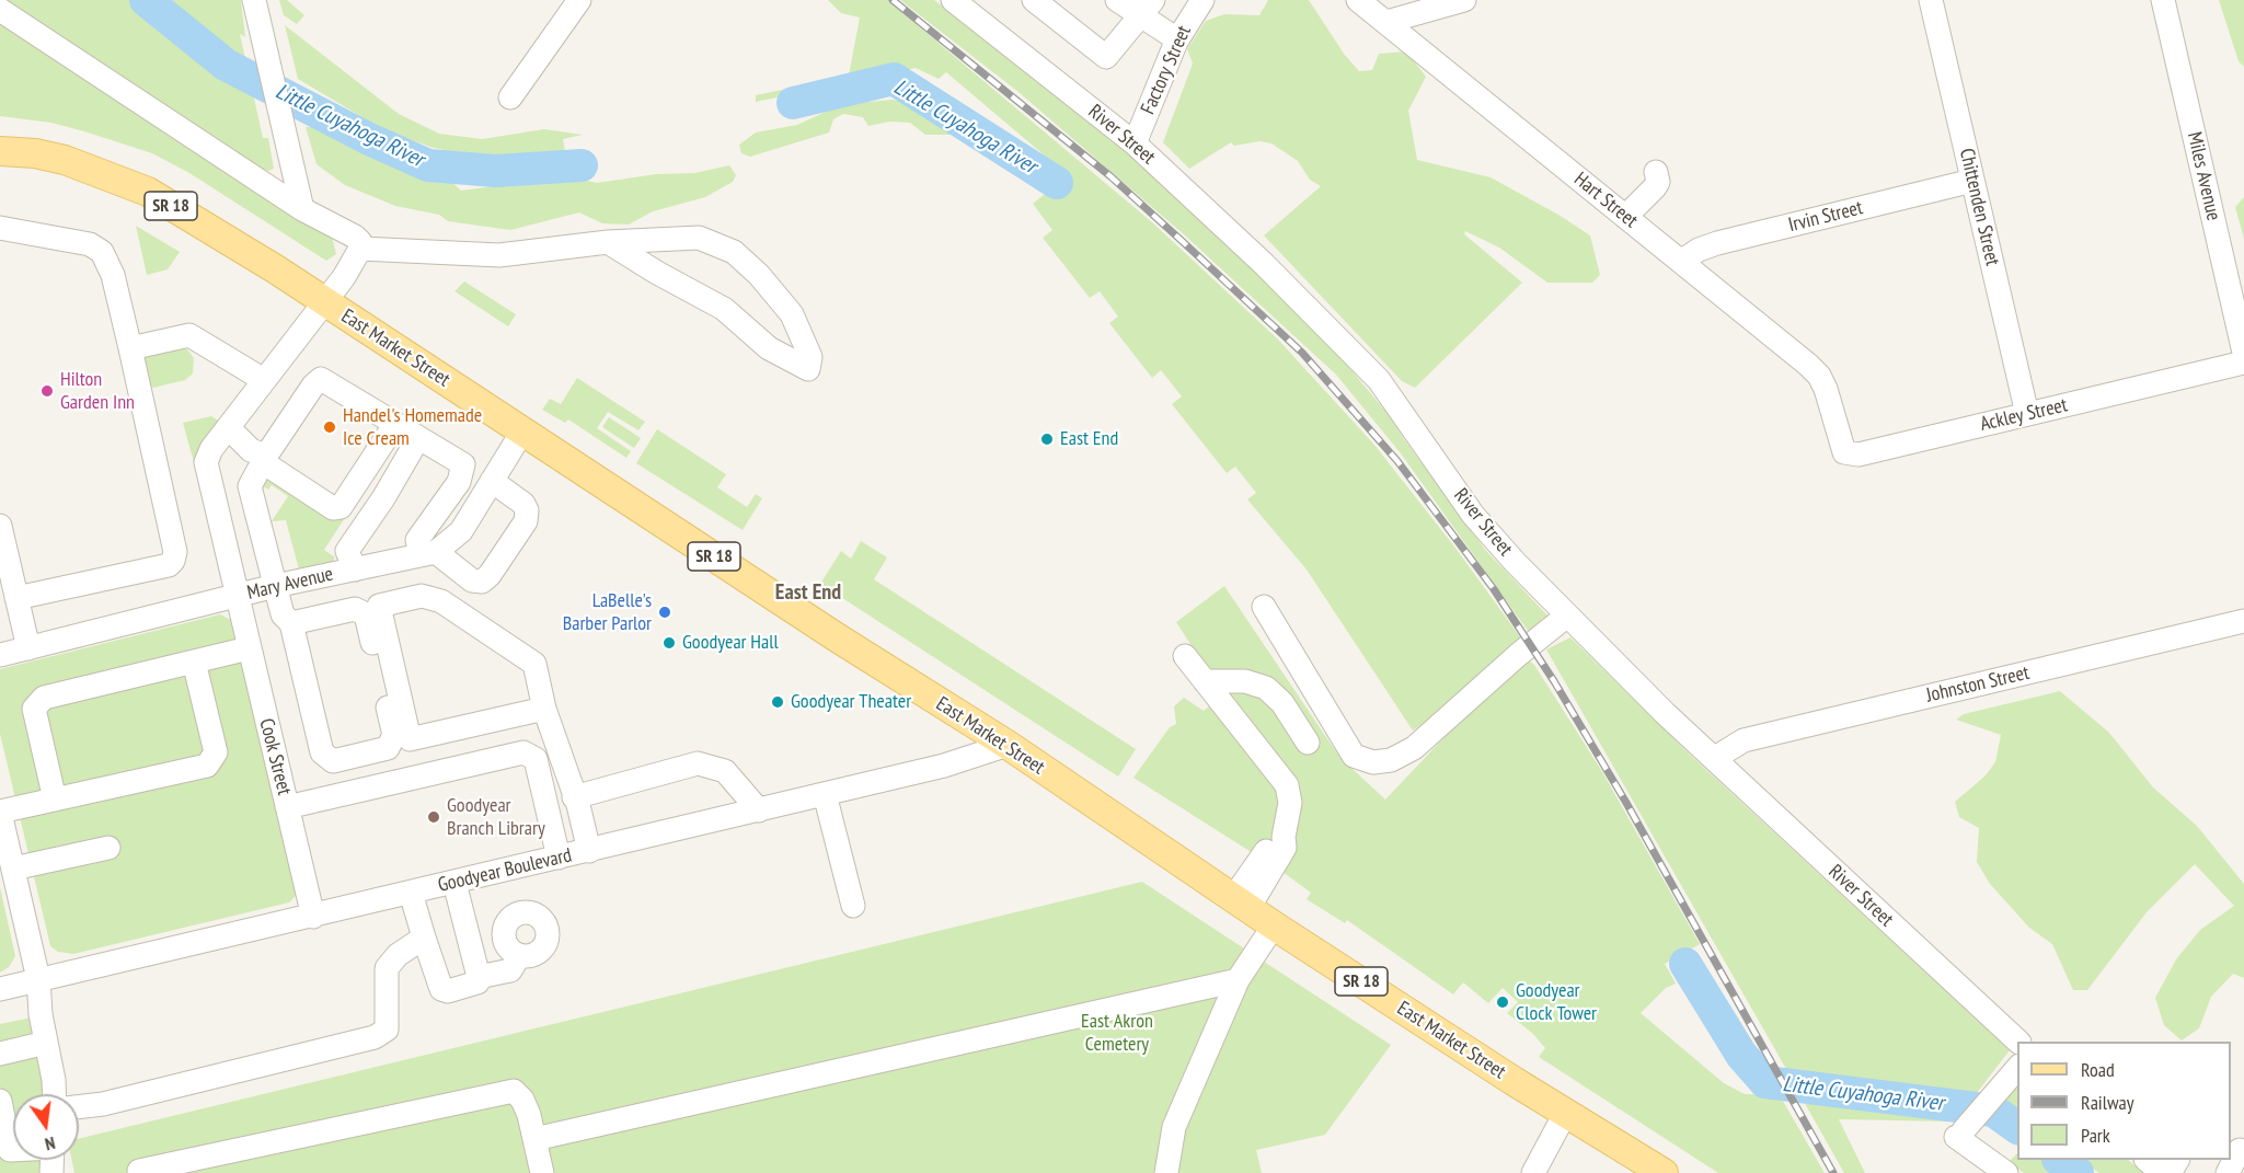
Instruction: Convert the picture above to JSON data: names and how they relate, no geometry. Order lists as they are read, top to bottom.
{
  "streets": {
    "main road": ["SR 18", "East Market Street"],
    "street": [
      "Factory Street",
      "River Street",
      "Miles Avenue",
      "Hart Street",
      "Chittenden Street",
      "Irvin Street",
      "Ackley Street",
      "Mary Avenue",
      "Johnston Street",
      "Cook Street",
      "Goodyear Boulevard"
    ]
  },
  "crossings": [
    ["Factory Street", "River Street"],
    ["River Street", "Johnston Street"],
    ["Hart Street", "Irvin Street"],
    ["Hart Street", "Ackley Street"],
    ["Chittenden Street", "Irvin Street"],
    ["Chittenden Street", "Ackley Street"],
    ["East Market Street", "Mary Avenue"],
    ["East Market Street", "Cook Street"],
    ["East Market Street", "Goodyear Boulevard"],
    ["Mary Avenue", "Cook Street"],
    ["Cook Street", "Goodyear Boulevard"]
  ],
  "districts": ["East End"],
  "water": ["Little Cuyahoga River"],
  "parks": ["East Akron Cemetery"],
  "places": [
    "Hilton Garden Inn",
    "Handel's Homemade Ice Cream",
    "East End",
    "LaBelle's Barber Parlor",
    "Goodyear Hall",
    "Goodyear Theater",
    "Goodyear Branch Library",
    "Goodyear Clock Tower"
  ],
  "legend": ["Road", "Railway", "Park"],
  "north": "bottom"
}
